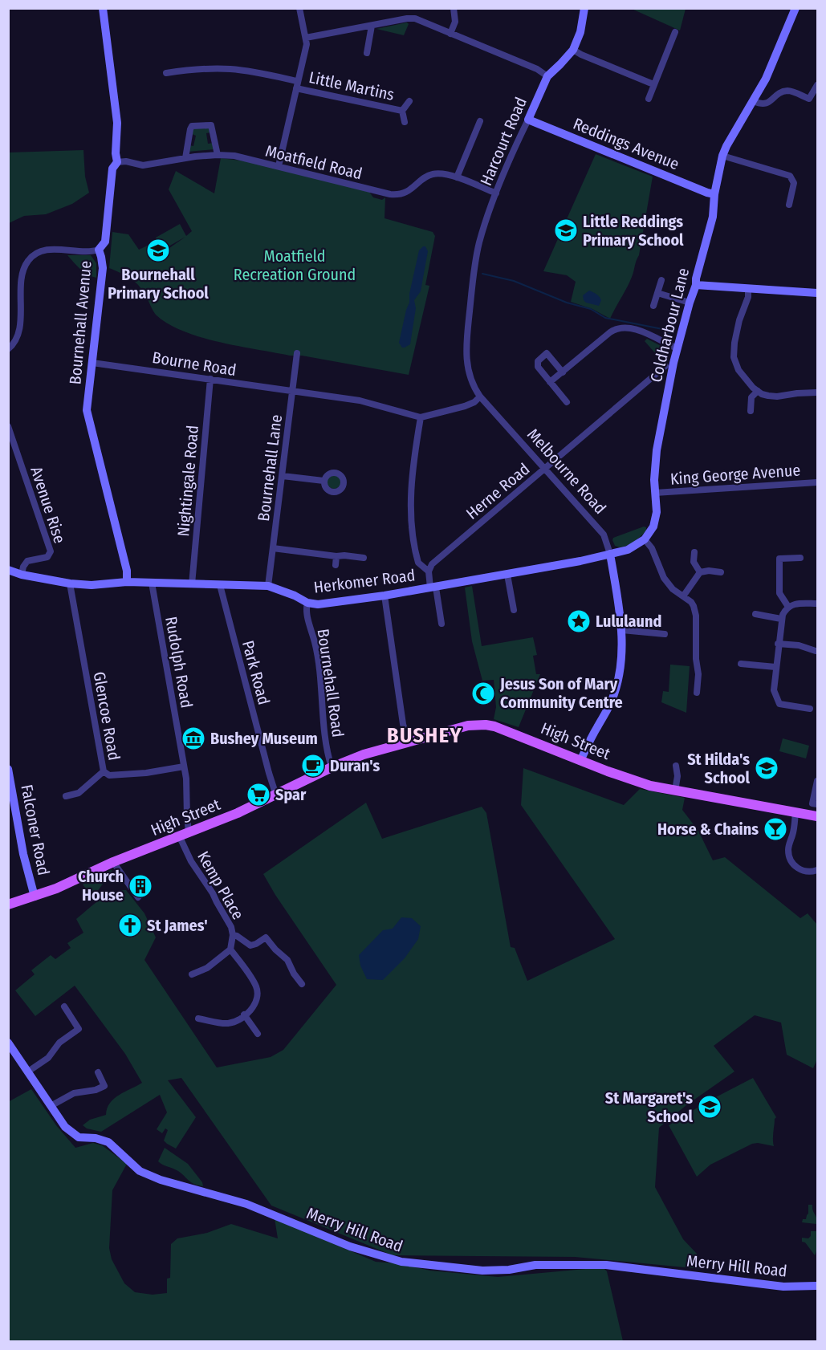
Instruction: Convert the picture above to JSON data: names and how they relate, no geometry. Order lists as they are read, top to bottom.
{
  "streets": {
    "main road": ["High Street"],
    "street": [
      "Little Martins",
      "Harcourt Road",
      "Reddings Avenue",
      "Moatfield Road",
      "Bournehall Avenue",
      "Coldharbour Lane",
      "Bourne Road",
      "Bournehall Lane",
      "Melbourne Road",
      "King George Avenue",
      "Nightingale Road",
      "Herne Road",
      "Avenue Rise",
      "Herkomer Road",
      "Rudolph Road",
      "Park Road",
      "Bournehall Road",
      "Glencoe Road",
      "Falconer Road",
      "Kemp Place",
      "Merry Hill Road"
    ]
  },
  "crossings": [
    ["Harcourt Road", "Reddings Avenue"],
    ["Harcourt Road", "Moatfield Road"],
    ["Harcourt Road", "Melbourne Road"],
    ["Reddings Avenue", "Coldharbour Lane"],
    ["Moatfield Road", "Bournehall Avenue"],
    ["Bournehall Avenue", "Bourne Road"],
    ["Bournehall Avenue", "Herkomer Road"],
    ["Coldharbour Lane", "King George Avenue"],
    ["Bourne Road", "Bournehall Lane"],
    ["Bourne Road", "Nightingale Road"],
    ["Bournehall Lane", "Herkomer Road"],
    ["Melbourne Road", "Herne Road"],
    ["Melbourne Road", "Herkomer Road"],
    ["Melbourne Road", "High Street"],
    ["Nightingale Road", "Herkomer Road"],
    ["Avenue Rise", "Herkomer Road"],
    ["Herkomer Road", "Rudolph Road"],
    ["Herkomer Road", "Park Road"],
    ["Herkomer Road", "Bournehall Road"],
    ["Herkomer Road", "Glencoe Road"],
    ["Rudolph Road", "Glencoe Road"],
    ["Rudolph Road", "High Street"],
    ["Park Road", "High Street"],
    ["Bournehall Road", "High Street"],
    ["High Street", "Falconer Road"],
    ["High Street", "Kemp Place"]
  ],
  "districts": ["BUSHEY"],
  "parks": ["Moatfield Recreation Ground"],
  "places": {
    "school or university": [
      "Little Reddings Primary School",
      "Bournehall Primary School",
      "St Hilda's School",
      "St Margaret's School"
    ],
    "place": ["Lululaund"],
    "mosque": ["Jesus Son of Mary Community Centre"],
    "museum": ["Bushey Museum"],
    "cafe": ["Duran's"],
    "supermarket": ["Spar"],
    "bar": ["Horse & Chains"],
    "building": ["Church House"],
    "church": ["St James'"]
  }
}
